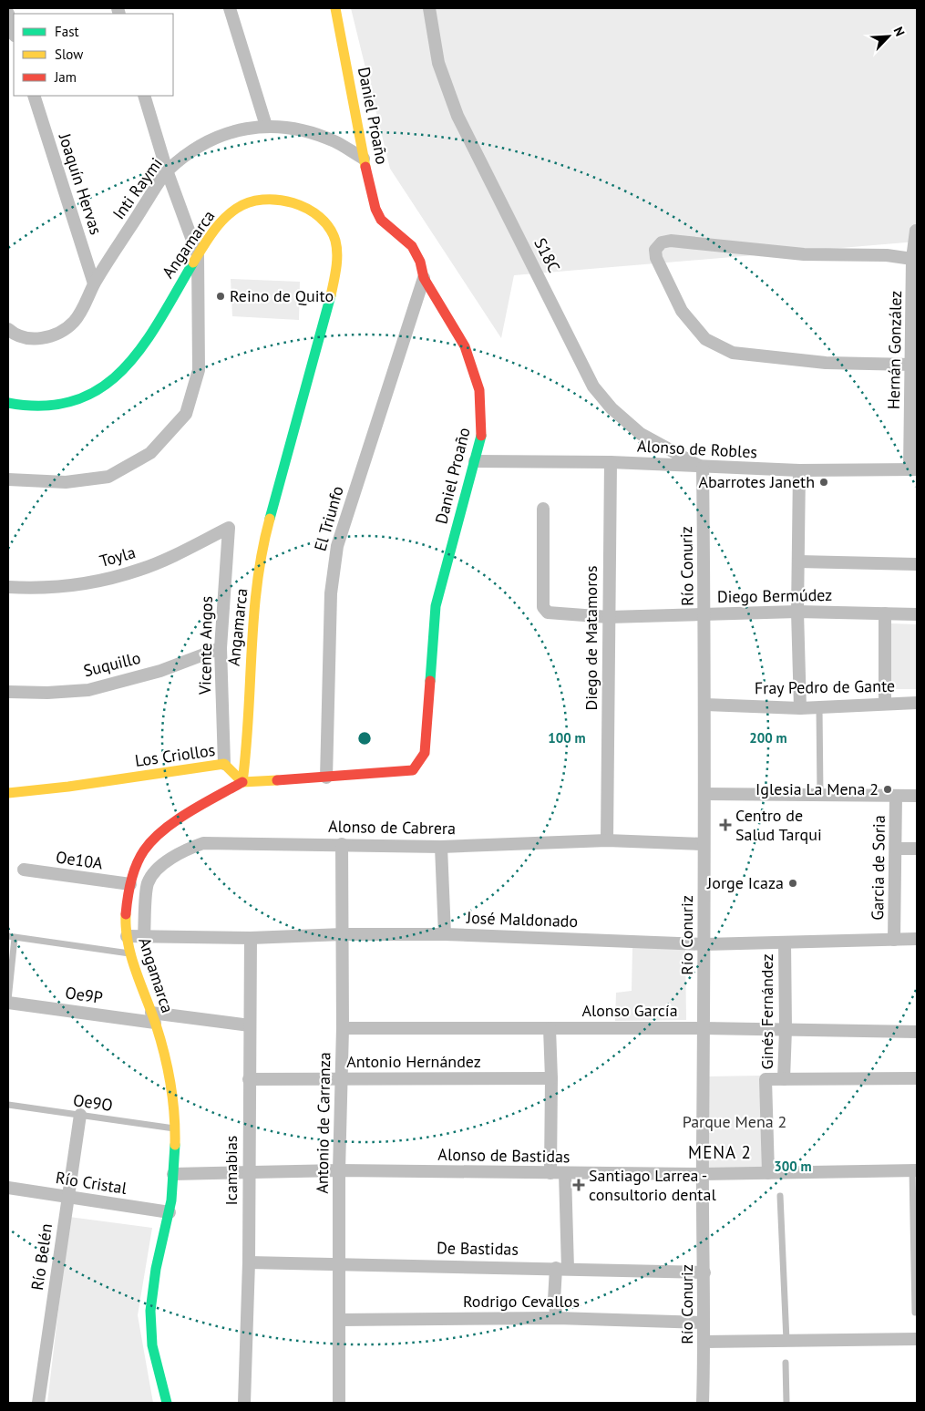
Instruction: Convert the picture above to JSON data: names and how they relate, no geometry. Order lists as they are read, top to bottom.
{
  "streets": {
    "street": [
      "Daniel Proaño",
      "Joaquín Hervas",
      "Inti Raymi",
      "Angamarca",
      "S18C",
      "Hernán González",
      "Alonso de Robles",
      "El Triunfo",
      "Toyla",
      "Río Conuriz",
      "Diego Bermúdez",
      "Diego de Matamoros",
      "Vicente Angos",
      "Suquillo",
      "Fray Pedro de Gante",
      "Los Criollos",
      "Alonso de Cabrera",
      "Oe10A",
      "Garcia de Soria",
      "José Maldonado",
      "Oe9P",
      "Alonso García",
      "Ginés Fernández",
      "Antonio Hernández",
      "Antonio de Carranza",
      "Alonso de Bastidas",
      "Icamabias",
      "Río Cristal",
      "De Bastidas",
      "Río Belén",
      "Rodrigo Cevallos"
    ],
    "lane": ["Oe9O"]
  },
  "crossings": [
    ["Daniel Proaño", "Inti Raymi"],
    ["Daniel Proaño", "Alonso de Robles"],
    ["Daniel Proaño", "El Triunfo"],
    ["Joaquín Hervas", "Inti Raymi"],
    ["Angamarca", "Los Criollos"],
    ["Angamarca", "Oe10A"],
    ["Angamarca", "José Maldonado"],
    ["Angamarca", "Oe9P"],
    ["Angamarca", "Oe9O"],
    ["Angamarca", "Alonso de Bastidas"],
    ["Angamarca", "Río Cristal"],
    ["S18C", "Alonso de Robles"],
    ["S18C", "Río Conuriz"],
    ["Hernán González", "Alonso de Robles"],
    ["Alonso de Robles", "Río Conuriz"],
    ["Alonso de Robles", "Diego de Matamoros"],
    ["Toyla", "Vicente Angos"],
    ["Río Conuriz", "Diego Bermúdez"],
    ["Río Conuriz", "Fray Pedro de Gante"],
    ["Río Conuriz", "Alonso de Cabrera"],
    ["Río Conuriz", "José Maldonado"],
    ["Río Conuriz", "Alonso García"],
    ["Río Conuriz", "Alonso de Bastidas"],
    ["Río Conuriz", "De Bastidas"],
    ["Río Conuriz", "Rodrigo Cevallos"],
    ["Diego Bermúdez", "Diego de Matamoros"],
    ["Diego de Matamoros", "Alonso de Cabrera"],
    ["Vicente Angos", "Suquillo"],
    ["Vicente Angos", "Los Criollos"],
    ["Alonso de Cabrera", "José Maldonado"],
    ["Alonso de Cabrera", "Antonio de Carranza"],
    ["Garcia de Soria", "José Maldonado"],
    ["José Maldonado", "Ginés Fernández"],
    ["José Maldonado", "Antonio de Carranza"],
    ["José Maldonado", "Icamabias"],
    ["Oe9P", "Icamabias"],
    ["Alonso García", "Ginés Fernández"],
    ["Alonso García", "Antonio de Carranza"],
    ["Ginés Fernández", "Alonso de Bastidas"],
    ["Antonio Hernández", "Antonio de Carranza"],
    ["Antonio Hernández", "Icamabias"],
    ["Oe9O", "Río Belén"],
    ["Antonio de Carranza", "Alonso de Bastidas"],
    ["Antonio de Carranza", "De Bastidas"],
    ["Antonio de Carranza", "Rodrigo Cevallos"],
    ["Alonso de Bastidas", "Icamabias"],
    ["Icamabias", "De Bastidas"],
    ["Río Cristal", "Río Belén"]
  ],
  "districts": ["MENA 2"],
  "parks": ["Parque Mena 2"],
  "places": {
    "other": [
      "Reino de Quito",
      "Abarrotes Janeth",
      "Iglesia La Mena 2",
      "Jorge Icaza"
    ],
    "health": ["Centro de Salud Tarqui", "Santiago Larrea - consultorio dental"]
  },
  "legend": ["Fast", "Slow", "Jam"],
  "north": "top right",
  "rings": ["100 m", "200 m", "300 m"]
}
